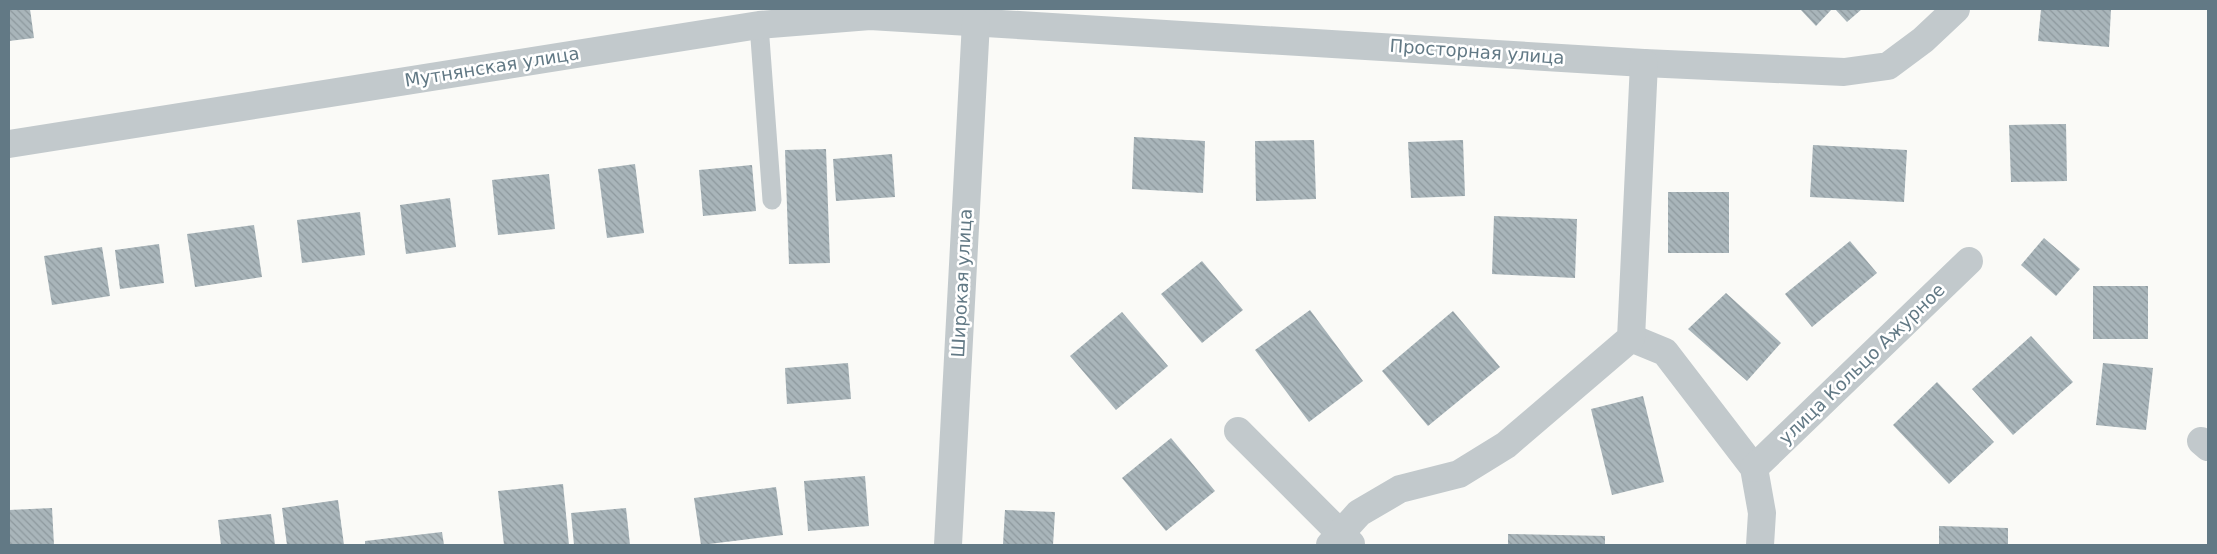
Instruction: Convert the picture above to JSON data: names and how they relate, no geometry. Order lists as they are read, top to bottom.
{
  "streets": {
    "street": [
      "Просторная улица",
      "Мутнянская улица",
      "Широкая улица",
      "улица Кольцо Ажурное"
    ]
  },
  "crossings": [
    ["Просторная улица", "Мутнянская улица"],
    ["Просторная улица", "Широкая улица"],
    ["Мутнянская улица", "Широкая улица"]
  ]
}
